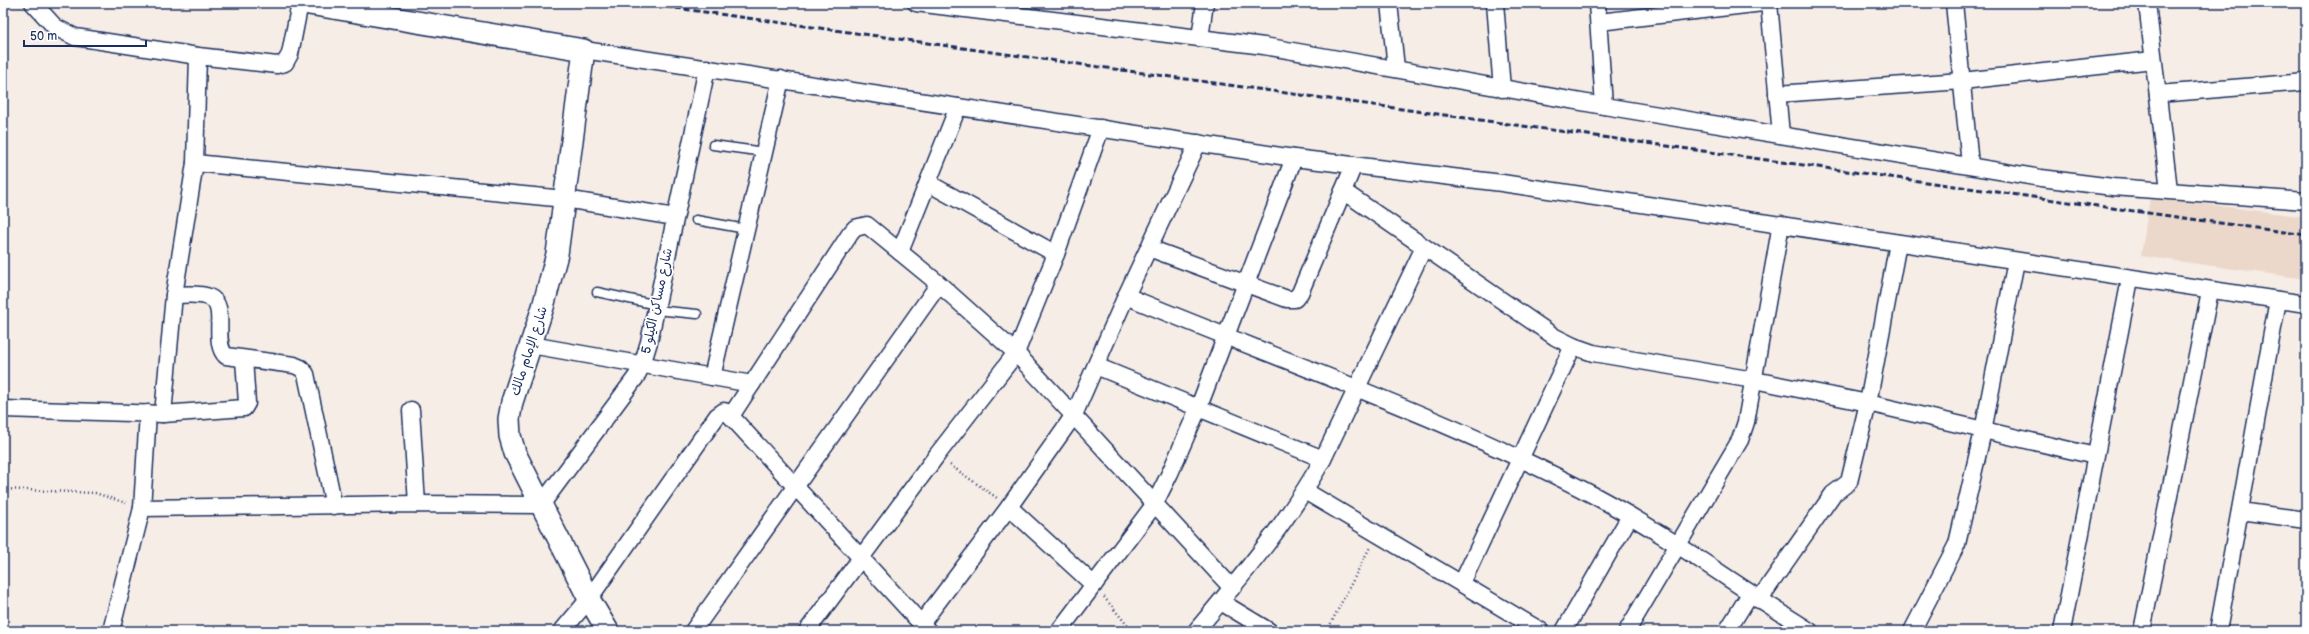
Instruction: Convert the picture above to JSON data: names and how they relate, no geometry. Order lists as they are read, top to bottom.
{
  "streets": {
    "street": ["شارع مساكن الكيلو 5", "شارع الإمام مالك"]
  },
  "crossings": [
    ["شارع مساكن الكيلو 5", "شارع الإمام مالك"]
  ],
  "scale_bar": "50 m"
}
